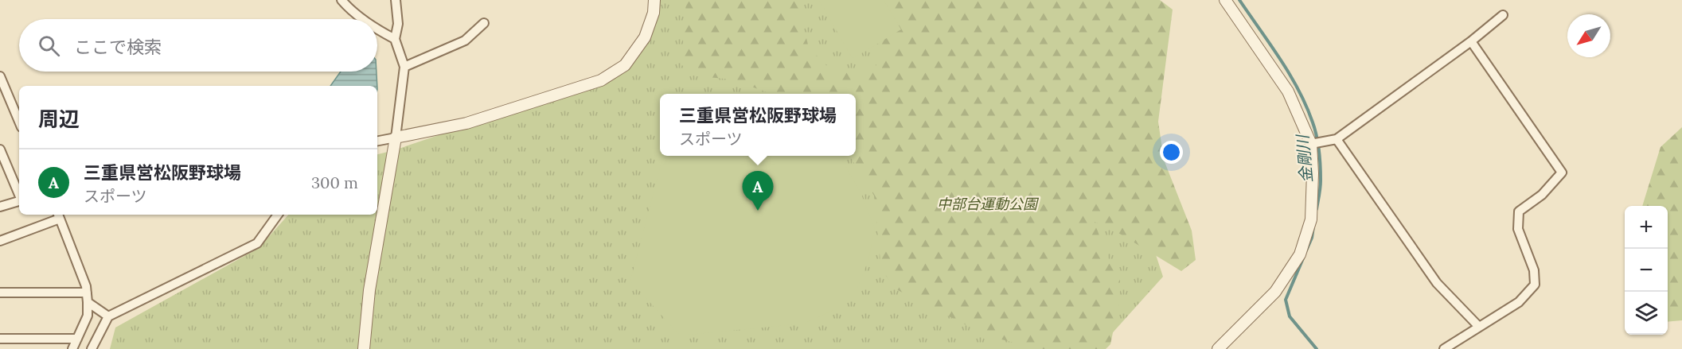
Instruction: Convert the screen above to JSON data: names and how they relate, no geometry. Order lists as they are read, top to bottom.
{
  "water": ["金剛川"],
  "parks": ["中部台運動公園"],
  "north": "bottom left",
  "page": {
    "search": "ここで検索",
    "heading": "周辺",
    "popup": ["三重県営松阪野球場", "スポーツ"],
    "list": [
      {
        "mark": "A",
        "name": "三重県営松阪野球場",
        "note": "スポーツ",
        "value": "300 m"
      }
    ],
    "pins": "A",
    "map_buttons": ["+", "−"]
  }
}
